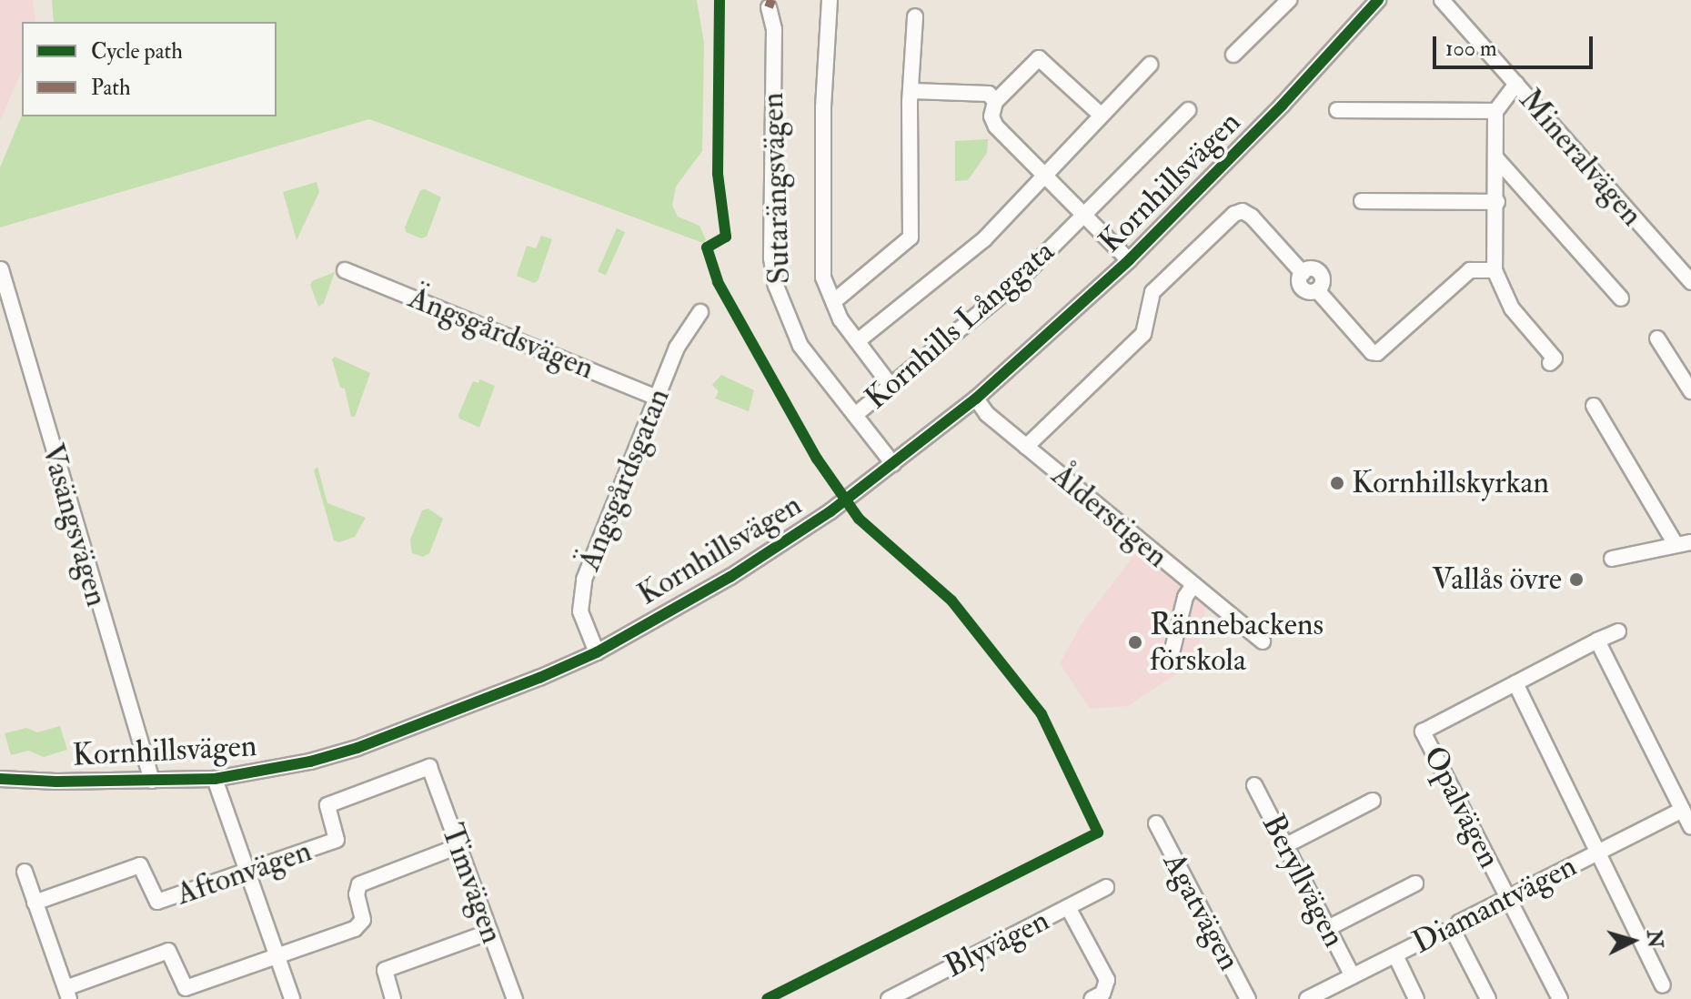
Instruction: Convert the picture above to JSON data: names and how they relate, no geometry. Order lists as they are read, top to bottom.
{
  "streets": {
    "street": [
      "Mineralvägen",
      "Kornhillsvägen",
      "Sutarängsvägen",
      "Kornhills Långgata",
      "Ängsgårdsvägen",
      "Ängsgårdsgatan",
      "Ålderstigen",
      "Vasängsvägen",
      "Opalvägen",
      "Aftonvägen",
      "Beryllvägen",
      "Timvägen",
      "Diamantvägen",
      "Agatvägen",
      "Blyvägen"
    ]
  },
  "crossings": [
    ["Kornhillsvägen", "Sutarängsvägen"],
    ["Kornhillsvägen", "Ängsgårdsgatan"],
    ["Kornhillsvägen", "Ålderstigen"],
    ["Kornhillsvägen", "Vasängsvägen"],
    ["Sutarängsvägen", "Kornhills Långgata"],
    ["Ängsgårdsvägen", "Ängsgårdsgatan"],
    ["Opalvägen", "Diamantvägen"],
    ["Aftonvägen", "Timvägen"],
    ["Beryllvägen", "Diamantvägen"]
  ],
  "places": ["Kornhillskyrkan", "Vallås övre", "Rännebackens förskola"],
  "legend": ["Cycle path", "Path"],
  "scale_bar": "100 m",
  "north": "right"
}
